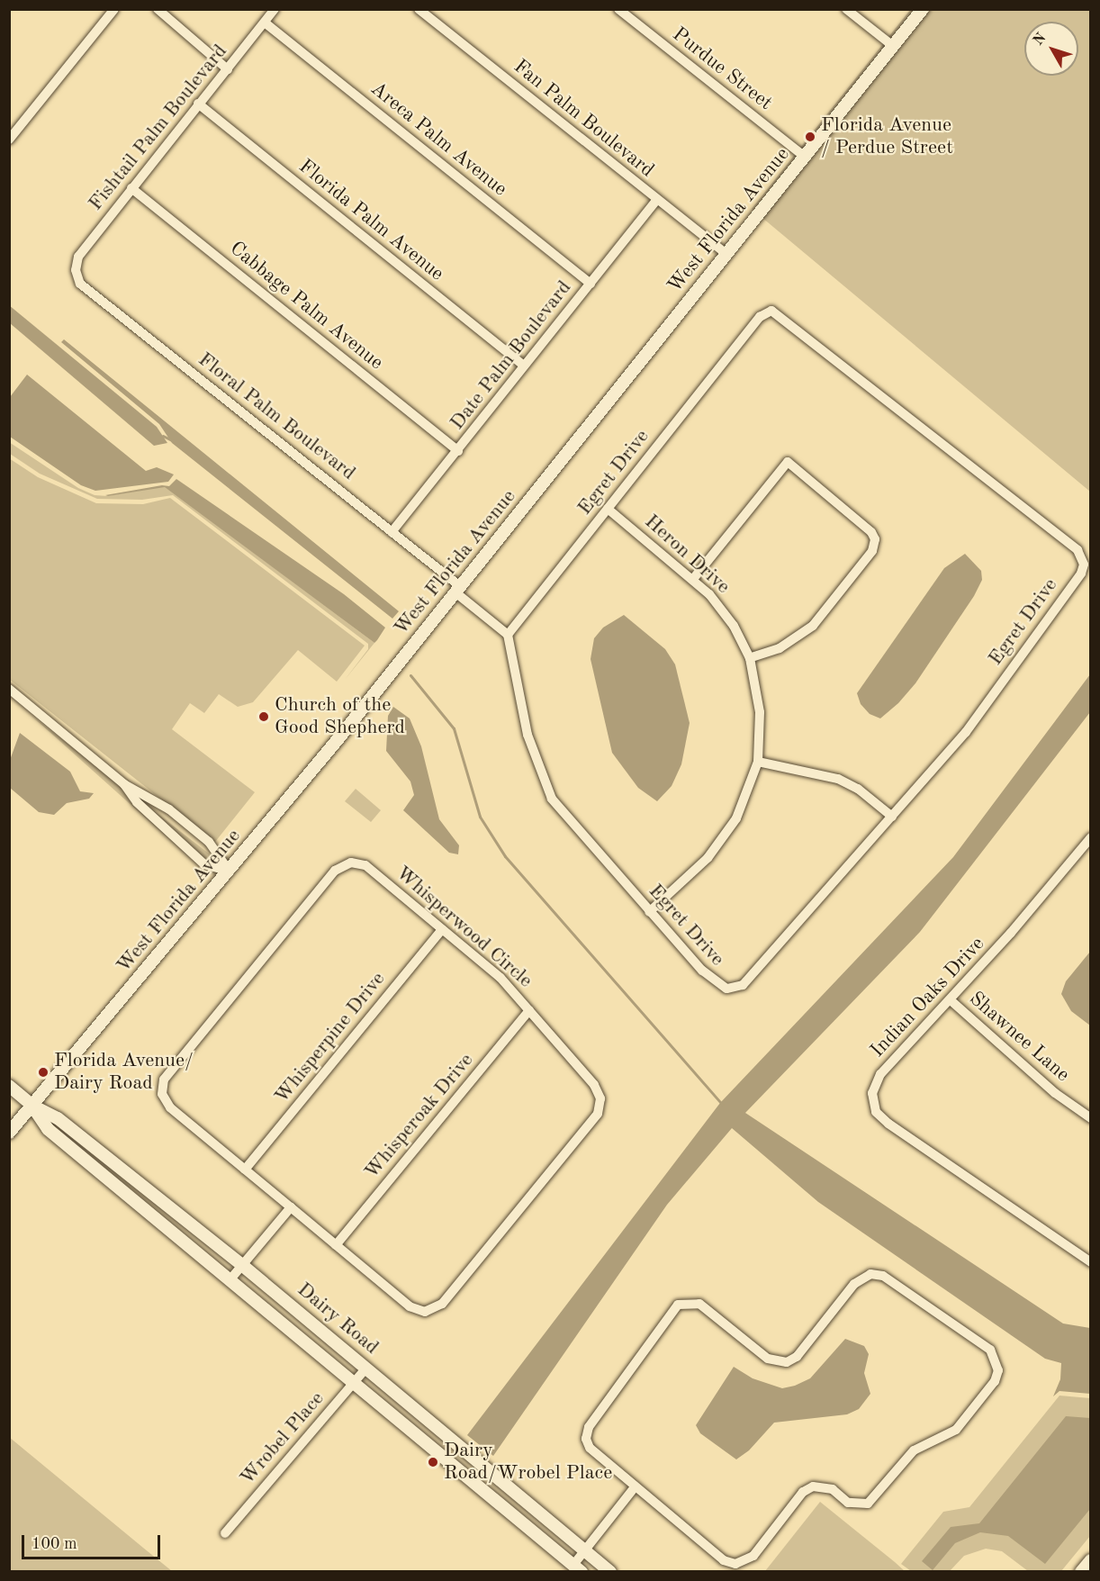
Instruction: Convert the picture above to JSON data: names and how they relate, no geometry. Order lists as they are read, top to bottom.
{
  "streets": {
    "street": [
      "Purdue Street",
      "Fan Palm Boulevard",
      "Fishtail Palm Boulevard",
      "Areca Palm Avenue",
      "Florida Palm Avenue",
      "West Florida Avenue",
      "Cabbage Palm Avenue",
      "Date Palm Boulevard",
      "Floral Palm Boulevard",
      "Egret Drive",
      "Heron Drive",
      "Whisperwood Circle",
      "Indian Oaks Drive",
      "Shawnee Lane",
      "Whisperpine Drive",
      "Whisperoak Drive",
      "Dairy Road",
      "Wrobel Place"
    ]
  },
  "crossings": [
    ["Purdue Street", "West Florida Avenue"],
    ["Fan Palm Boulevard", "West Florida Avenue"],
    ["Fan Palm Boulevard", "Date Palm Boulevard"],
    ["Fishtail Palm Boulevard", "Areca Palm Avenue"],
    ["Fishtail Palm Boulevard", "Florida Palm Avenue"],
    ["Fishtail Palm Boulevard", "Cabbage Palm Avenue"],
    ["Fishtail Palm Boulevard", "Floral Palm Boulevard"],
    ["Areca Palm Avenue", "Date Palm Boulevard"],
    ["Florida Palm Avenue", "Date Palm Boulevard"],
    ["West Florida Avenue", "Floral Palm Boulevard"],
    ["West Florida Avenue", "Dairy Road"],
    ["Cabbage Palm Avenue", "Date Palm Boulevard"],
    ["Date Palm Boulevard", "Floral Palm Boulevard"],
    ["Egret Drive", "Heron Drive"],
    ["Whisperwood Circle", "Whisperpine Drive"],
    ["Whisperwood Circle", "Whisperoak Drive"],
    ["Indian Oaks Drive", "Shawnee Lane"],
    ["Dairy Road", "Wrobel Place"]
  ],
  "places": [
    "Florida Avenue / Perdue Street",
    "Church of the Good Shepherd",
    "Florida Avenue/ Dairy Road",
    "Dairy Road/Wrobel Place"
  ],
  "scale_bar": "100 m",
  "north": "top left"
}
